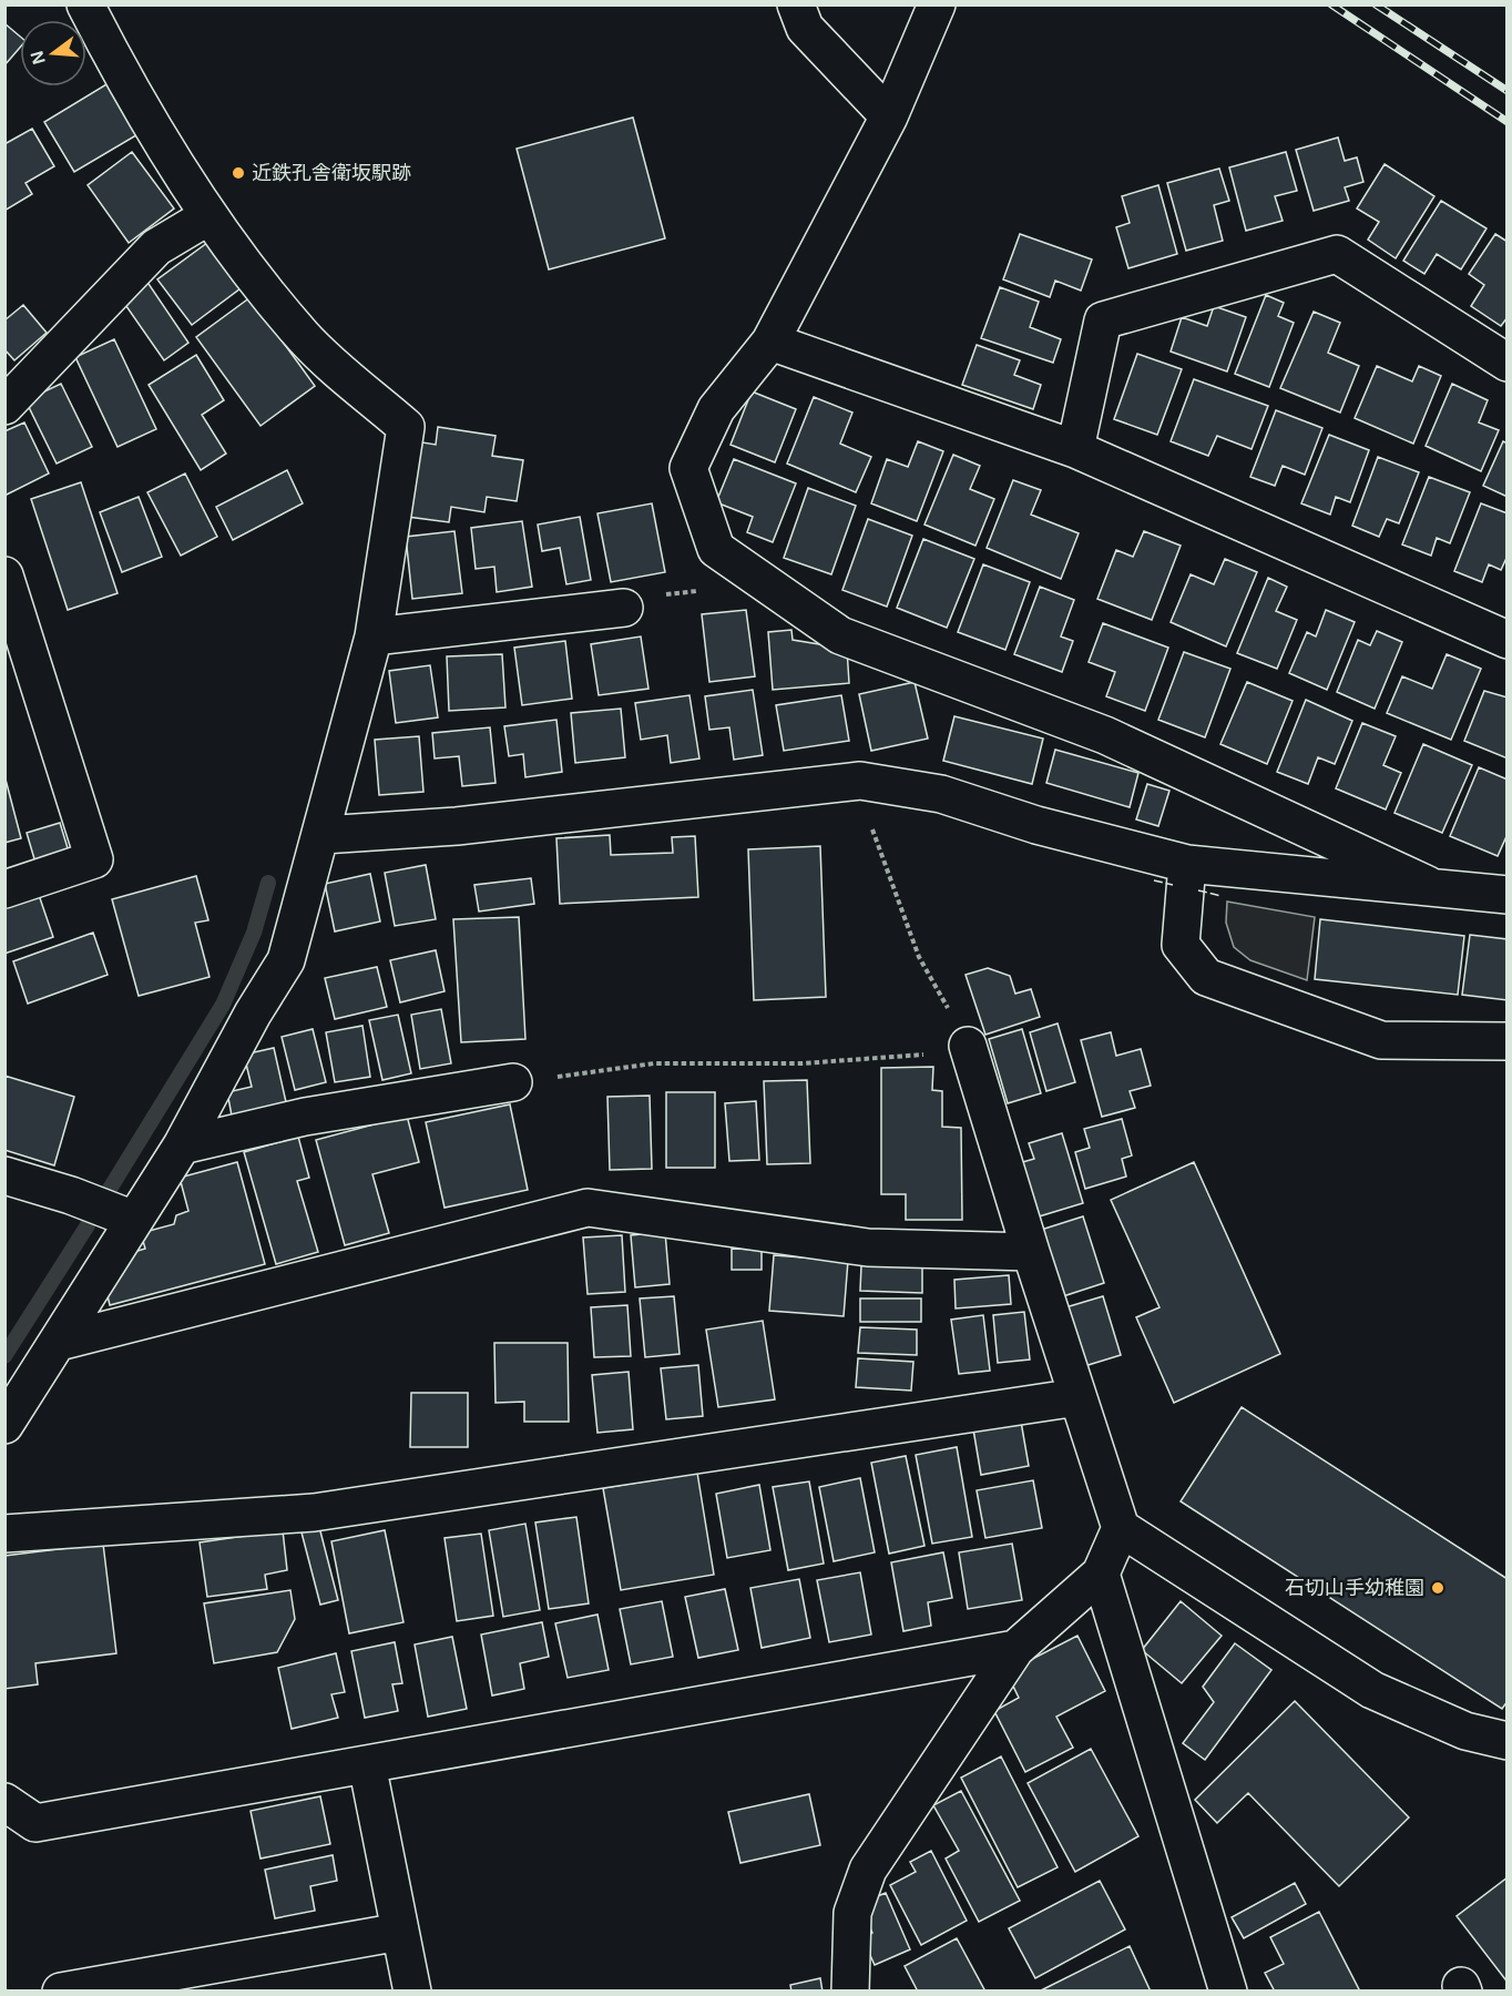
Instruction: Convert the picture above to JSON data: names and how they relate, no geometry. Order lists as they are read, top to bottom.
{
  "places": ["近鉄孔舎衛坂駅跡", "石切山手幼稚園"],
  "north": "left"
}
